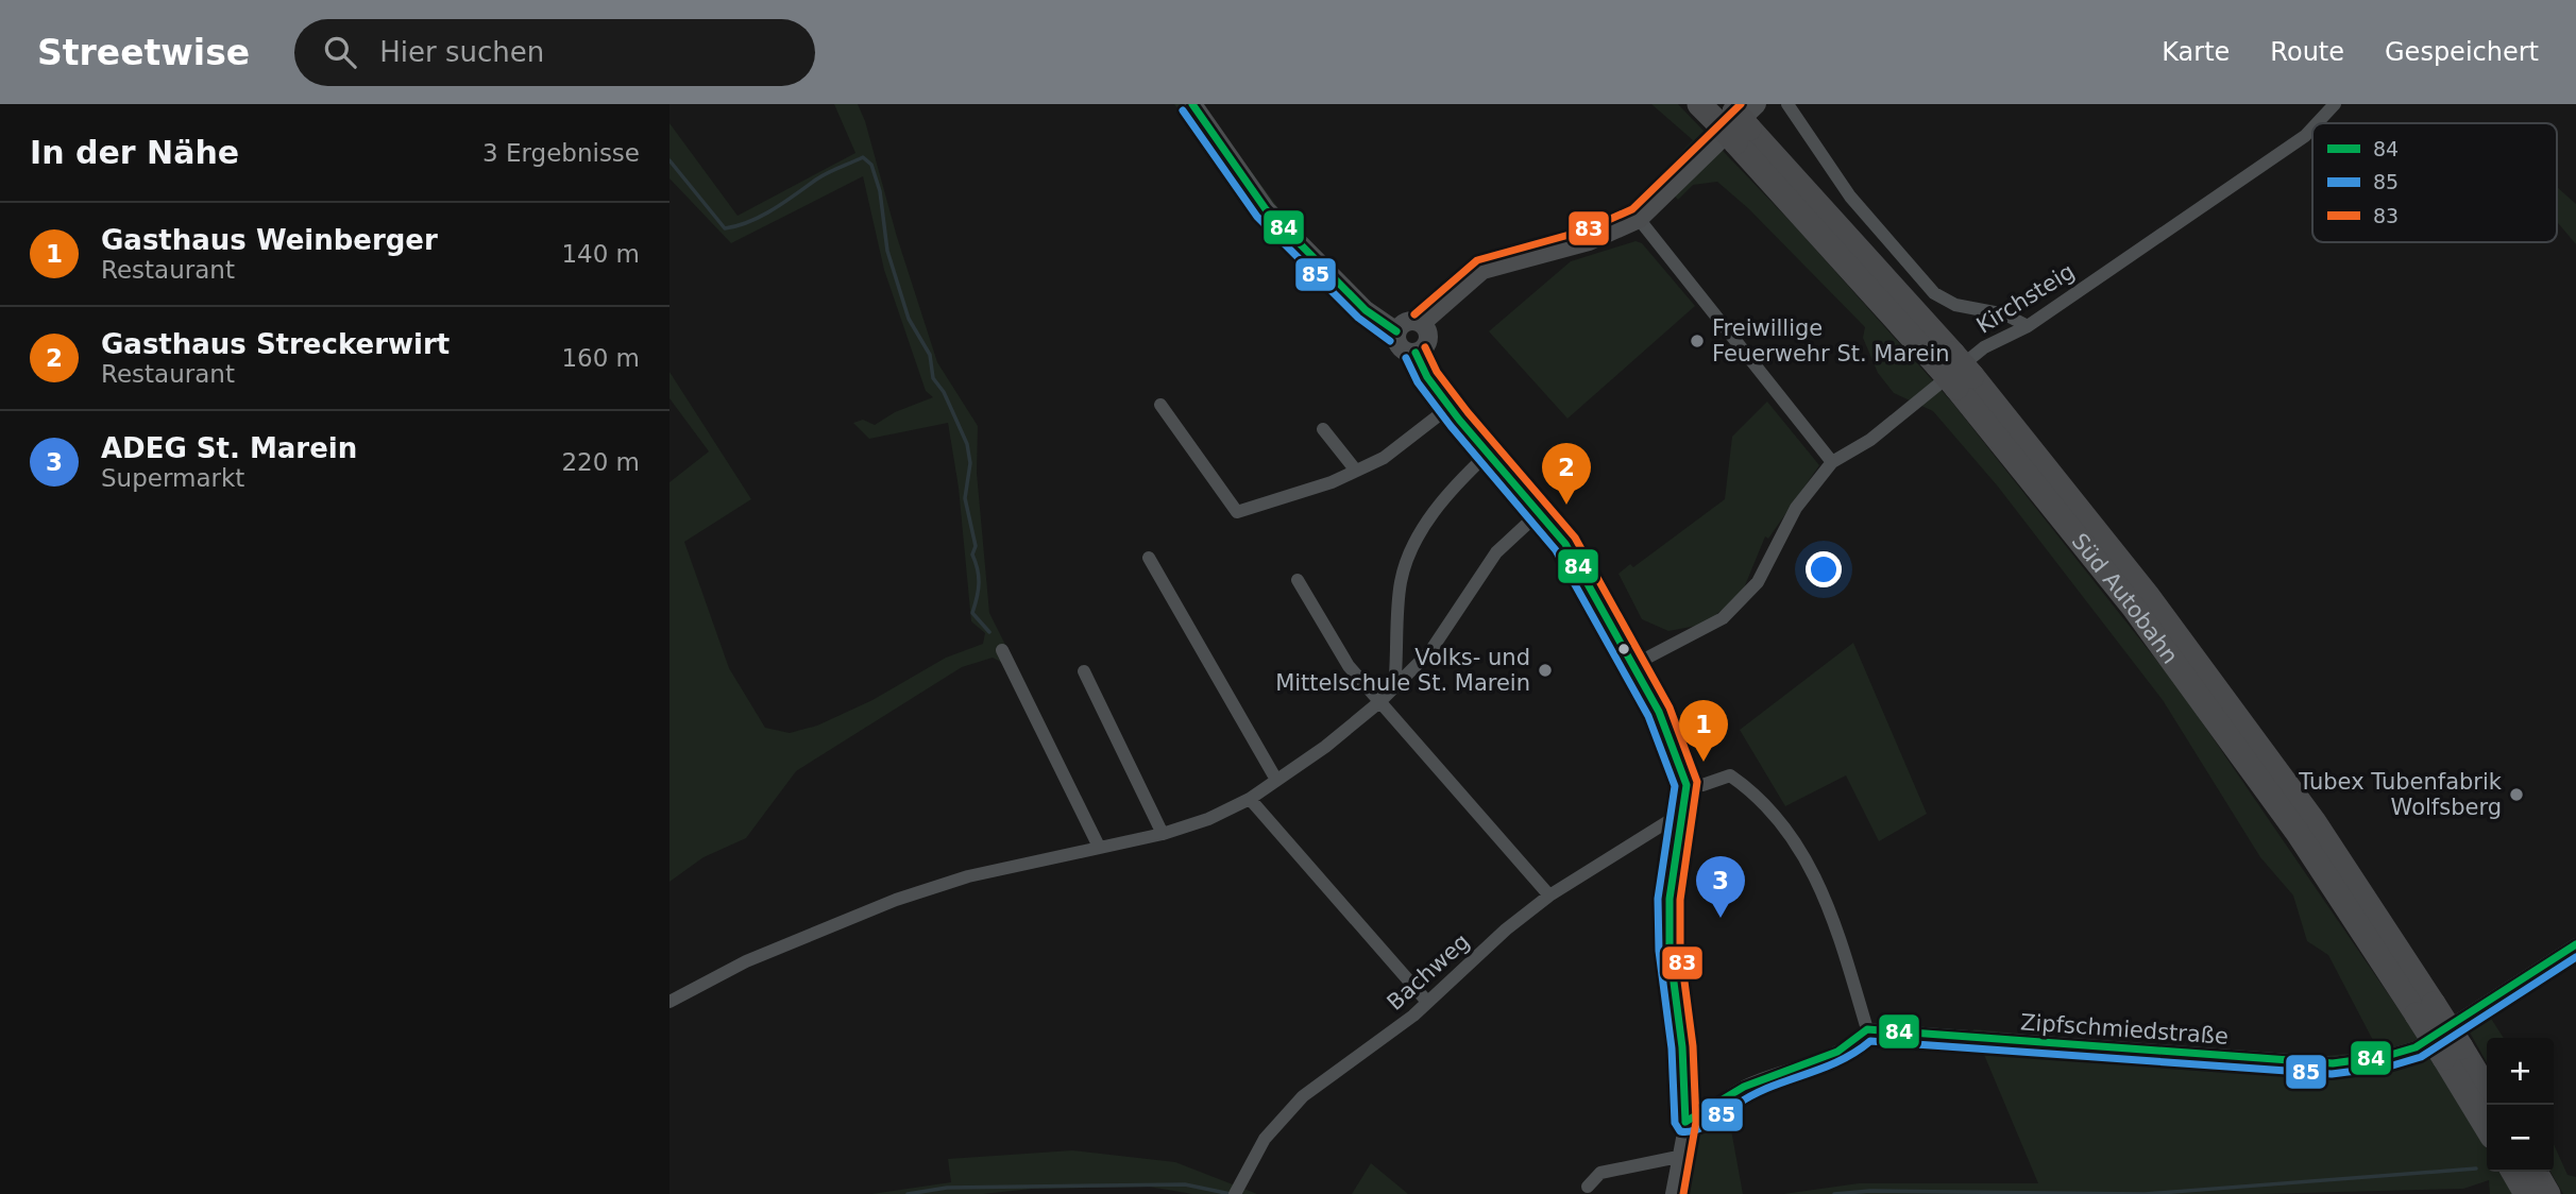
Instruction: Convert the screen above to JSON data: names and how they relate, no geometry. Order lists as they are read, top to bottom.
{
  "streets": {
    "highway": ["Süd Autobahn"],
    "street": ["Kirchsteig", "Bachweg", "Zipfschmiedstraße"]
  },
  "places": ["Freiwillige Feuerwehr St. Marein", "Volks- und Mittelschule St. Marein", "Tubex Tubenfabrik Wolfsberg"],
  "lines": ["transit line 84", "transit line 83", "transit line 85"],
  "legend": ["84", "85", "83"],
  "page": {
    "header": "Streetwise",
    "search": "Hier suchen",
    "nav": ["Karte", "Route", "Gespeichert"],
    "heading": ["In der Nähe", "3 Ergebnisse"],
    "list": [
      {
        "mark": "1",
        "name": "Gasthaus Weinberger",
        "note": "Restaurant",
        "value": "140 m"
      },
      {
        "mark": "2",
        "name": "Gasthaus Streckerwirt",
        "note": "Restaurant",
        "value": "160 m"
      },
      {
        "mark": "3",
        "name": "ADEG St. Marein",
        "note": "Supermarkt",
        "value": "220 m"
      }
    ],
    "pins": ["2", "1", "3"],
    "map_buttons": ["+", "−"]
  }
}
